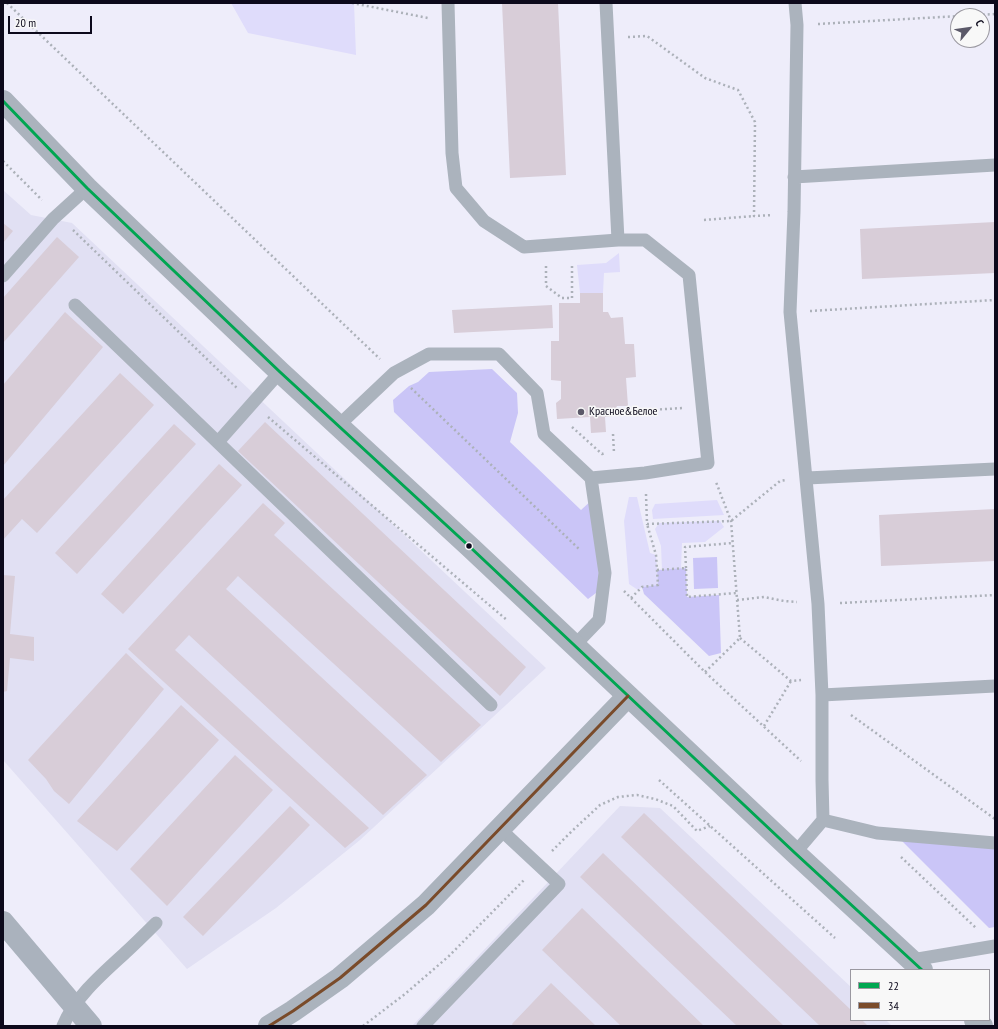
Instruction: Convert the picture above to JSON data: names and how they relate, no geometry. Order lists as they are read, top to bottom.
{
  "places": ["Красное&Белое"],
  "lines": ["transit line 22", "transit line 34"],
  "legend": ["22", "34"],
  "scale_bar": "20 m",
  "north": "top right"
}
